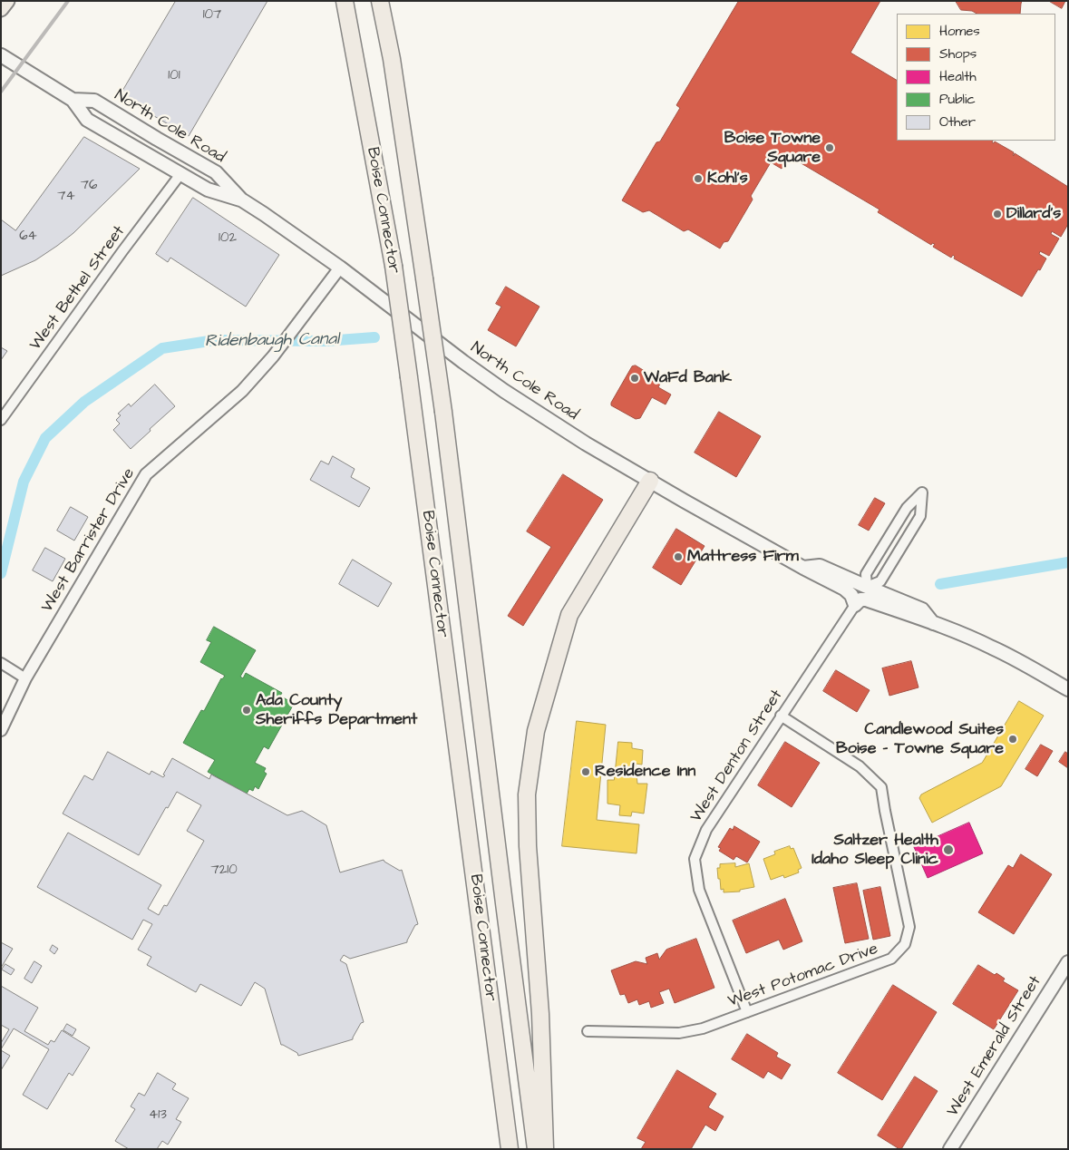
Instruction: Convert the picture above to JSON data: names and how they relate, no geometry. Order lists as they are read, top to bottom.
{
  "streets": {
    "highway": ["Boise Connector"],
    "main road": ["North Cole Road", "West Emerald Street"],
    "street": [
      "West Bethel Street",
      "West Barrister Drive",
      "West Denton Street",
      "West Potomac Drive"
    ]
  },
  "crossings": [
    ["North Cole Road", "West Bethel Street"],
    ["North Cole Road", "West Barrister Drive"],
    ["North Cole Road", "West Denton Street"],
    ["West Denton Street", "West Potomac Drive"]
  ],
  "water": ["Ridenbaugh Canal"],
  "places": [
    "Boise Towne Square",
    "Kohl's",
    "Dillard's",
    "WaFd Bank",
    "Mattress Firm",
    "Ada County Sheriffs Department",
    "Candlewood Suites Boise - Towne Square",
    "Residence Inn",
    "Saltzer Health Idaho Sleep Clinic"
  ],
  "house_numbers": [
    "107",
    "101",
    "76",
    "74",
    "64",
    "102",
    "7210",
    "413"
  ],
  "legend": [
    "Homes",
    "Shops",
    "Health",
    "Public",
    "Other"
  ]
}
